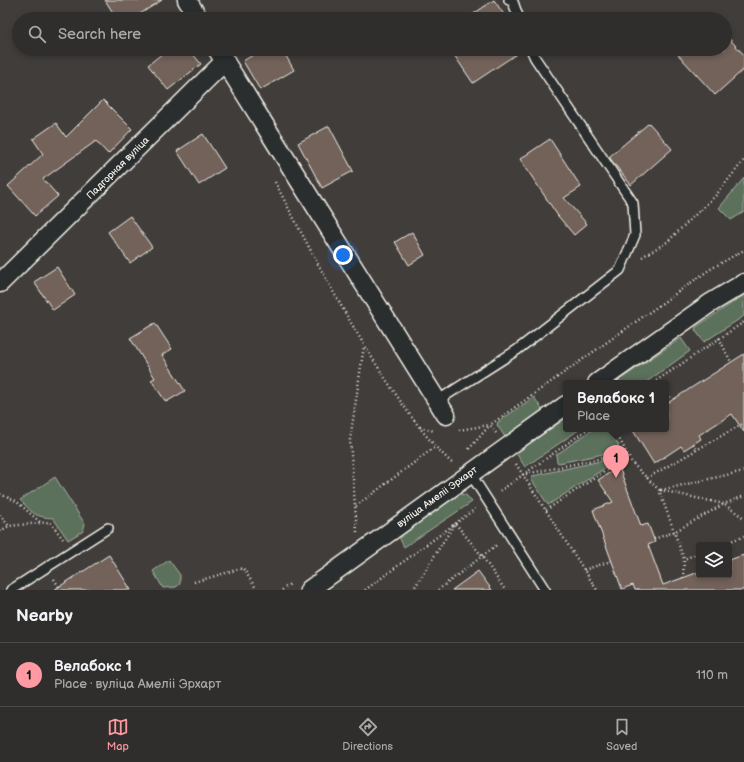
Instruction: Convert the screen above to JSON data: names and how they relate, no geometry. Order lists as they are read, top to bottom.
{
  "streets": {
    "street": ["Падгорная вуліца", "вуліца Амеліі Эрхарт"]
  },
  "page": {
    "search": "Search here",
    "popup": ["Велабокс 1", "Place"],
    "pins": "1",
    "heading": "Nearby",
    "list": [
      {
        "mark": "1",
        "name": "Велабокс 1",
        "note": "Place · вуліца Амеліі Эрхарт",
        "value": "110 m"
      }
    ],
    "nav": ["Map", "Directions", "Saved"]
  }
}
